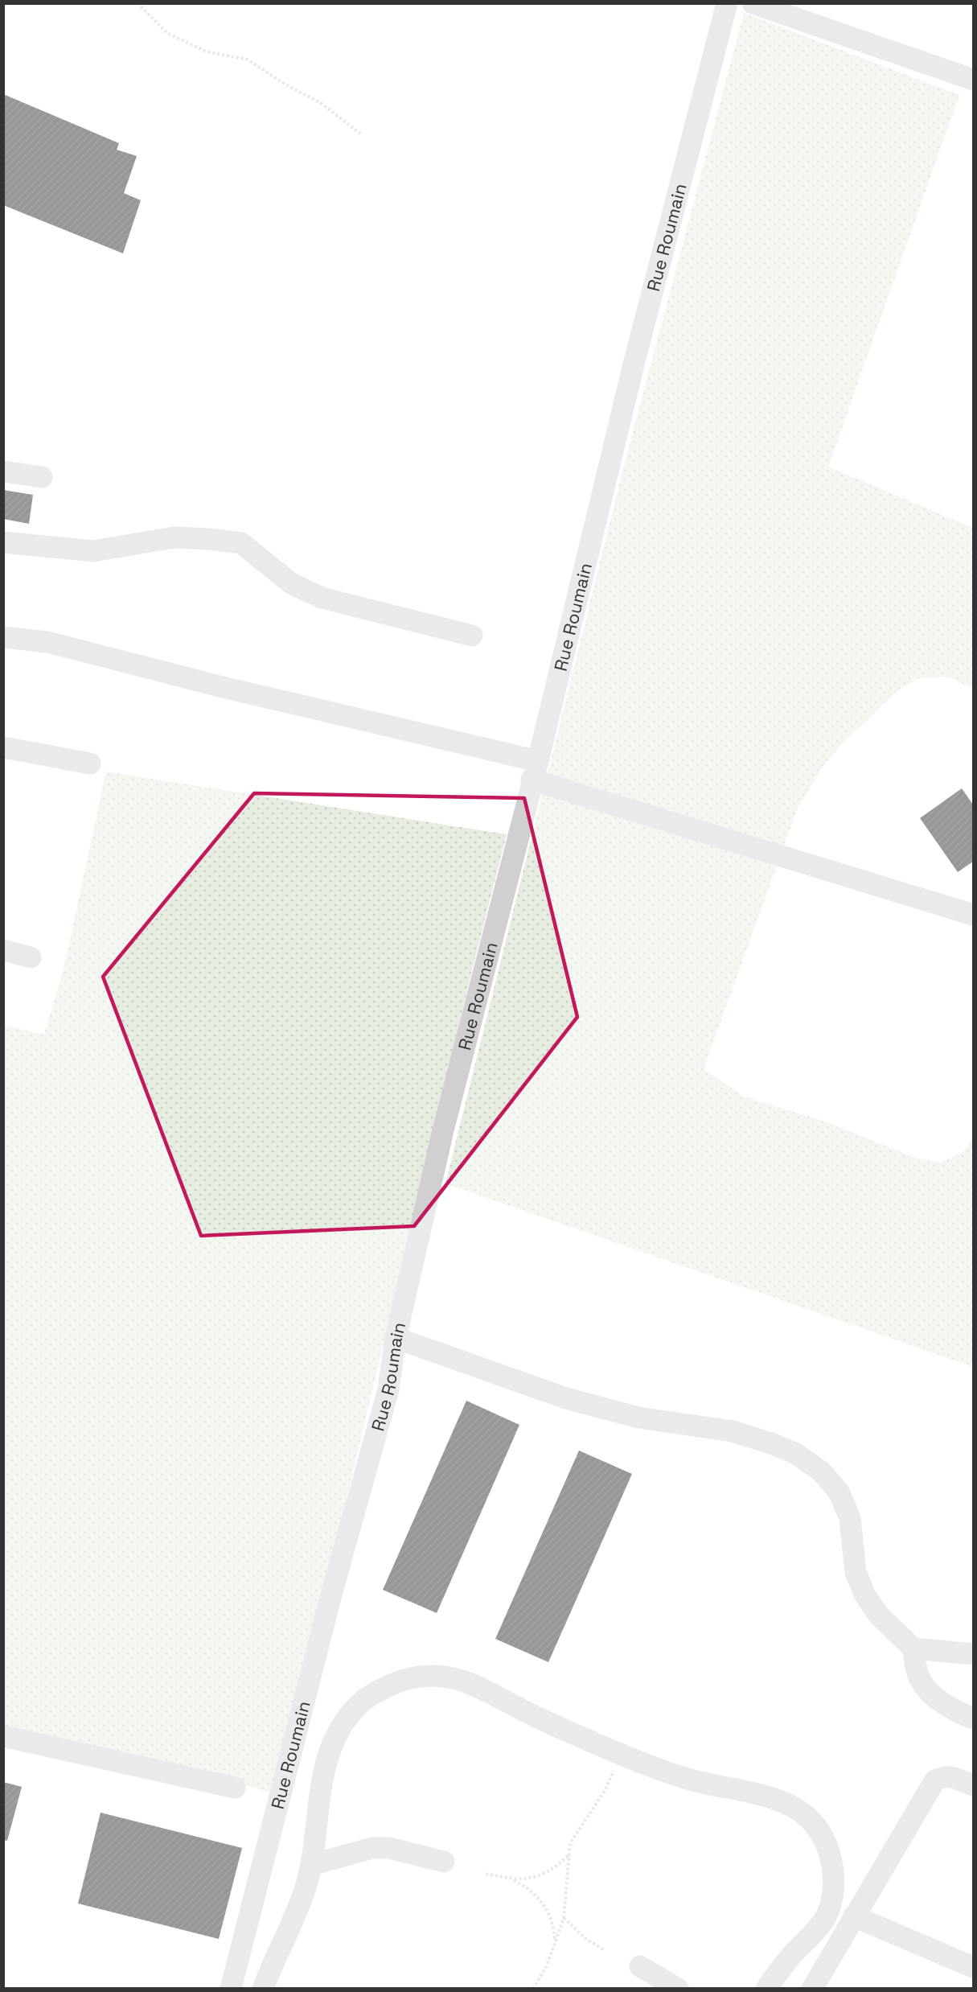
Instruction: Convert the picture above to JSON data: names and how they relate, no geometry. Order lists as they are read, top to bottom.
{
  "streets": {
    "street": ["Rue Roumain"]
  }
}
